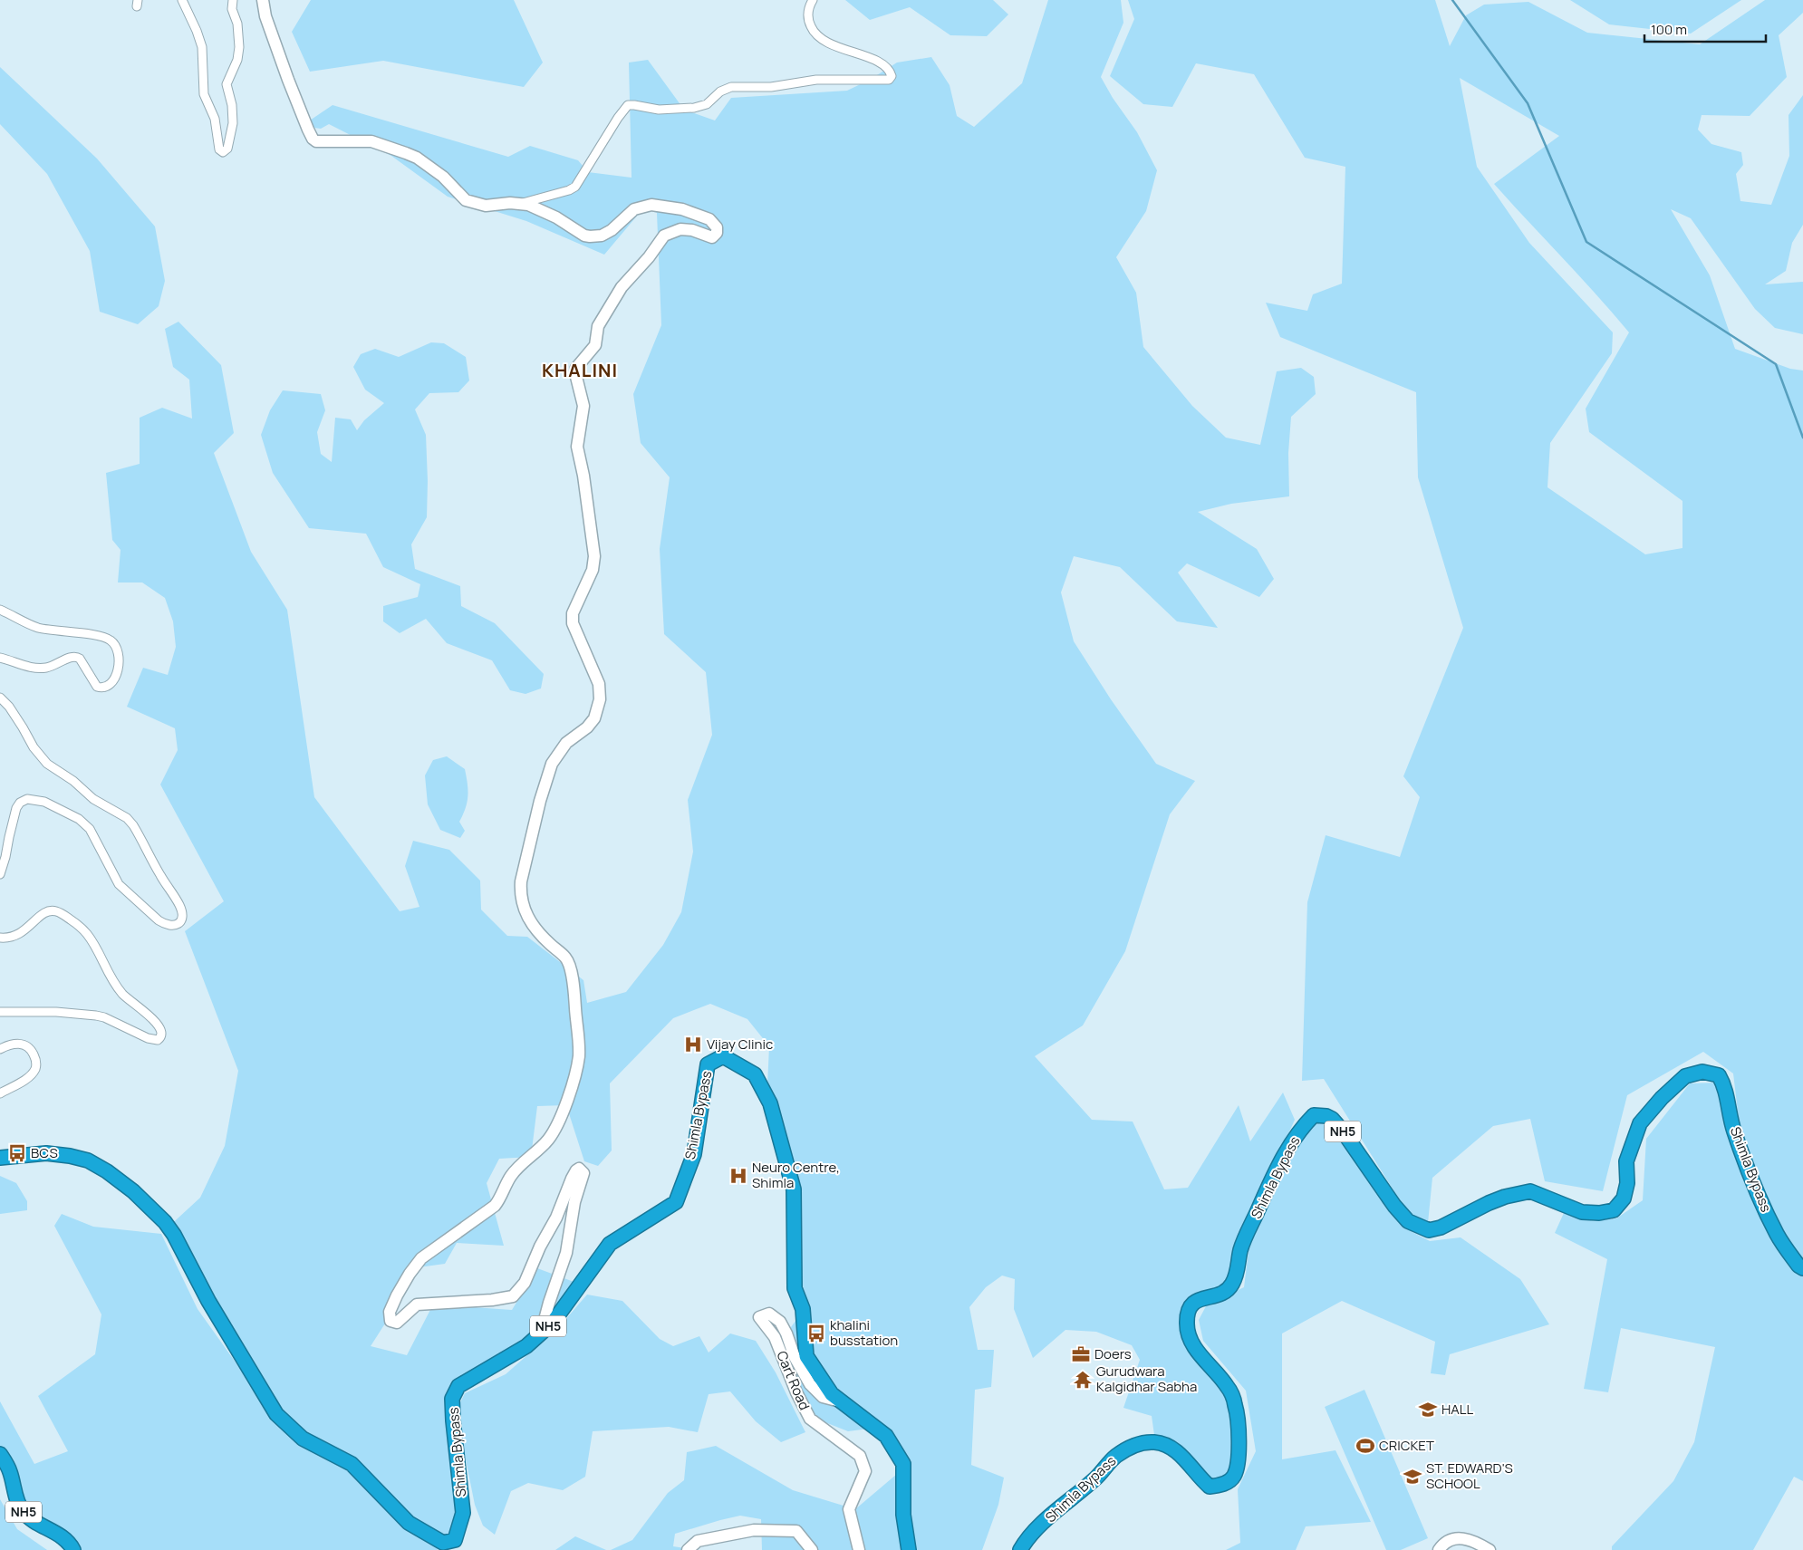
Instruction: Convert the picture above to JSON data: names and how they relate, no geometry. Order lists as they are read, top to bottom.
{
  "streets": {
    "highway": ["Shimla Bypass", "NH5"],
    "street": ["Cart Road"]
  },
  "crossings": [
    ["Shimla Bypass", "Cart Road"]
  ],
  "districts": ["KHALINI"],
  "places": {
    "hospital": ["Vijay Clinic", "Neuro Centre, Shimla"],
    "bus stop": ["BCS", "khalini busstation"],
    "office": ["Doers"],
    "temple": ["Gurudwara Kalgidhar Sabha"],
    "school or university": ["HALL", "ST. EDWARD'S SCHOOL"],
    "sports": ["CRICKET"]
  },
  "scale_bar": "100 m"
}
